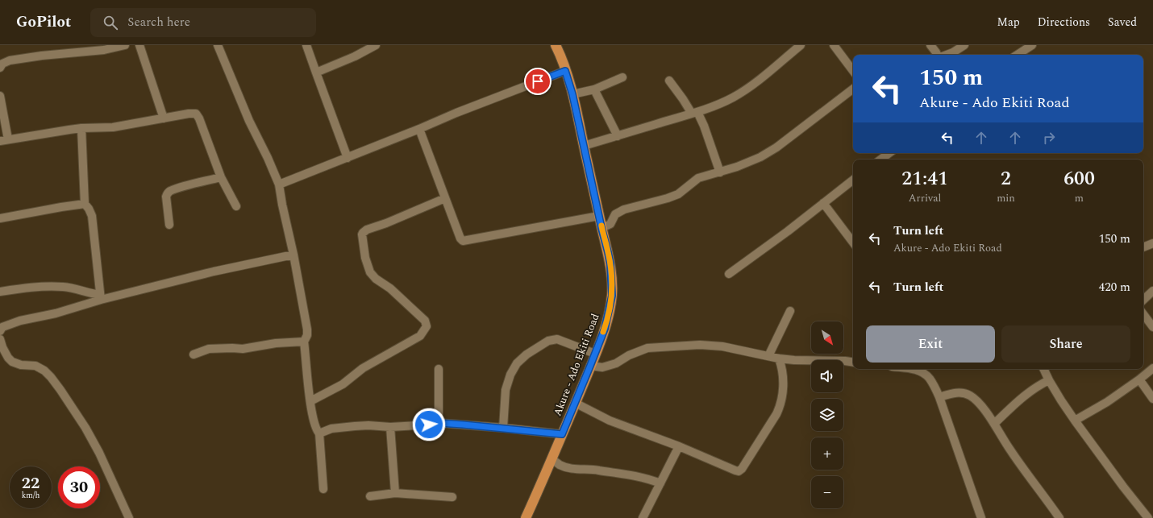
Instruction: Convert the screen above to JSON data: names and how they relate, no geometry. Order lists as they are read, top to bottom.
{
  "streets": {
    "main road": ["Akure - Ado Ekiti Road"]
  },
  "north": "bottom right",
  "page": {
    "header": "GoPilot",
    "search": "Search here",
    "nav": ["Map", "Directions", "Saved"],
    "turn": ["150 m", "Akure - Ado Ekiti Road"],
    "eta": [
      "21:41",
      "Arrival",
      "2",
      "min",
      "600",
      "m"
    ],
    "list": [
      {
        "name": "Turn left",
        "note": "Akure - Ado Ekiti Road",
        "value": "150 m"
      },
      {
        "name": "Turn left",
        "value": "420 m"
      }
    ],
    "buttons": ["Exit", "Share"],
    "map_buttons": ["+", "−"],
    "speed": "22 km/h",
    "limit": "30"
  }
}
